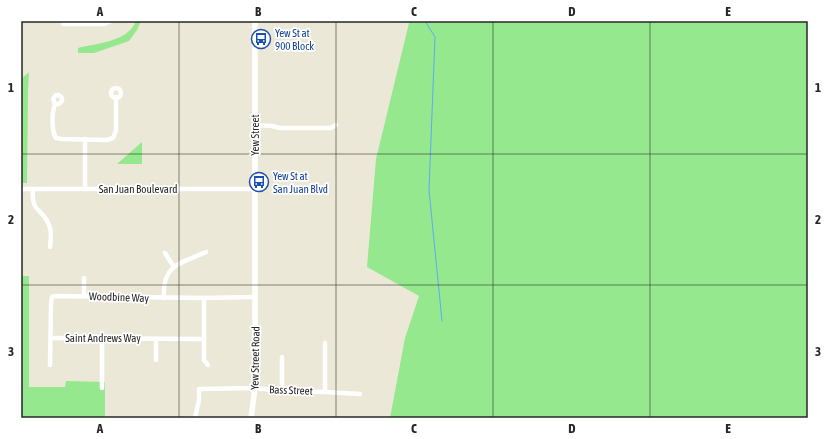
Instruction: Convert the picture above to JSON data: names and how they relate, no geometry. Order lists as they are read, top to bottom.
{
  "streets": {
    "street": [
      "Yew Street",
      "San Juan Boulevard",
      "Woodbine Way",
      "Saint Andrews Way",
      "Yew Street Road",
      "Bass Street"
    ]
  },
  "crossings": [
    ["Yew Street", "San Juan Boulevard"],
    ["Yew Street", "Woodbine Way"],
    ["Yew Street", "Yew Street Road"],
    ["Woodbine Way", "Saint Andrews Way"],
    ["Woodbine Way", "Yew Street Road"],
    ["Yew Street Road", "Bass Street"]
  ],
  "places": {
    "bus stop": ["Yew St at 900 Block", "Yew St at San Juan Blvd"]
  },
  "grid": {
    "columns": [
      "A",
      "B",
      "C",
      "D",
      "E"
    ],
    "rows": ["1", "2", "3"]
  }
}
